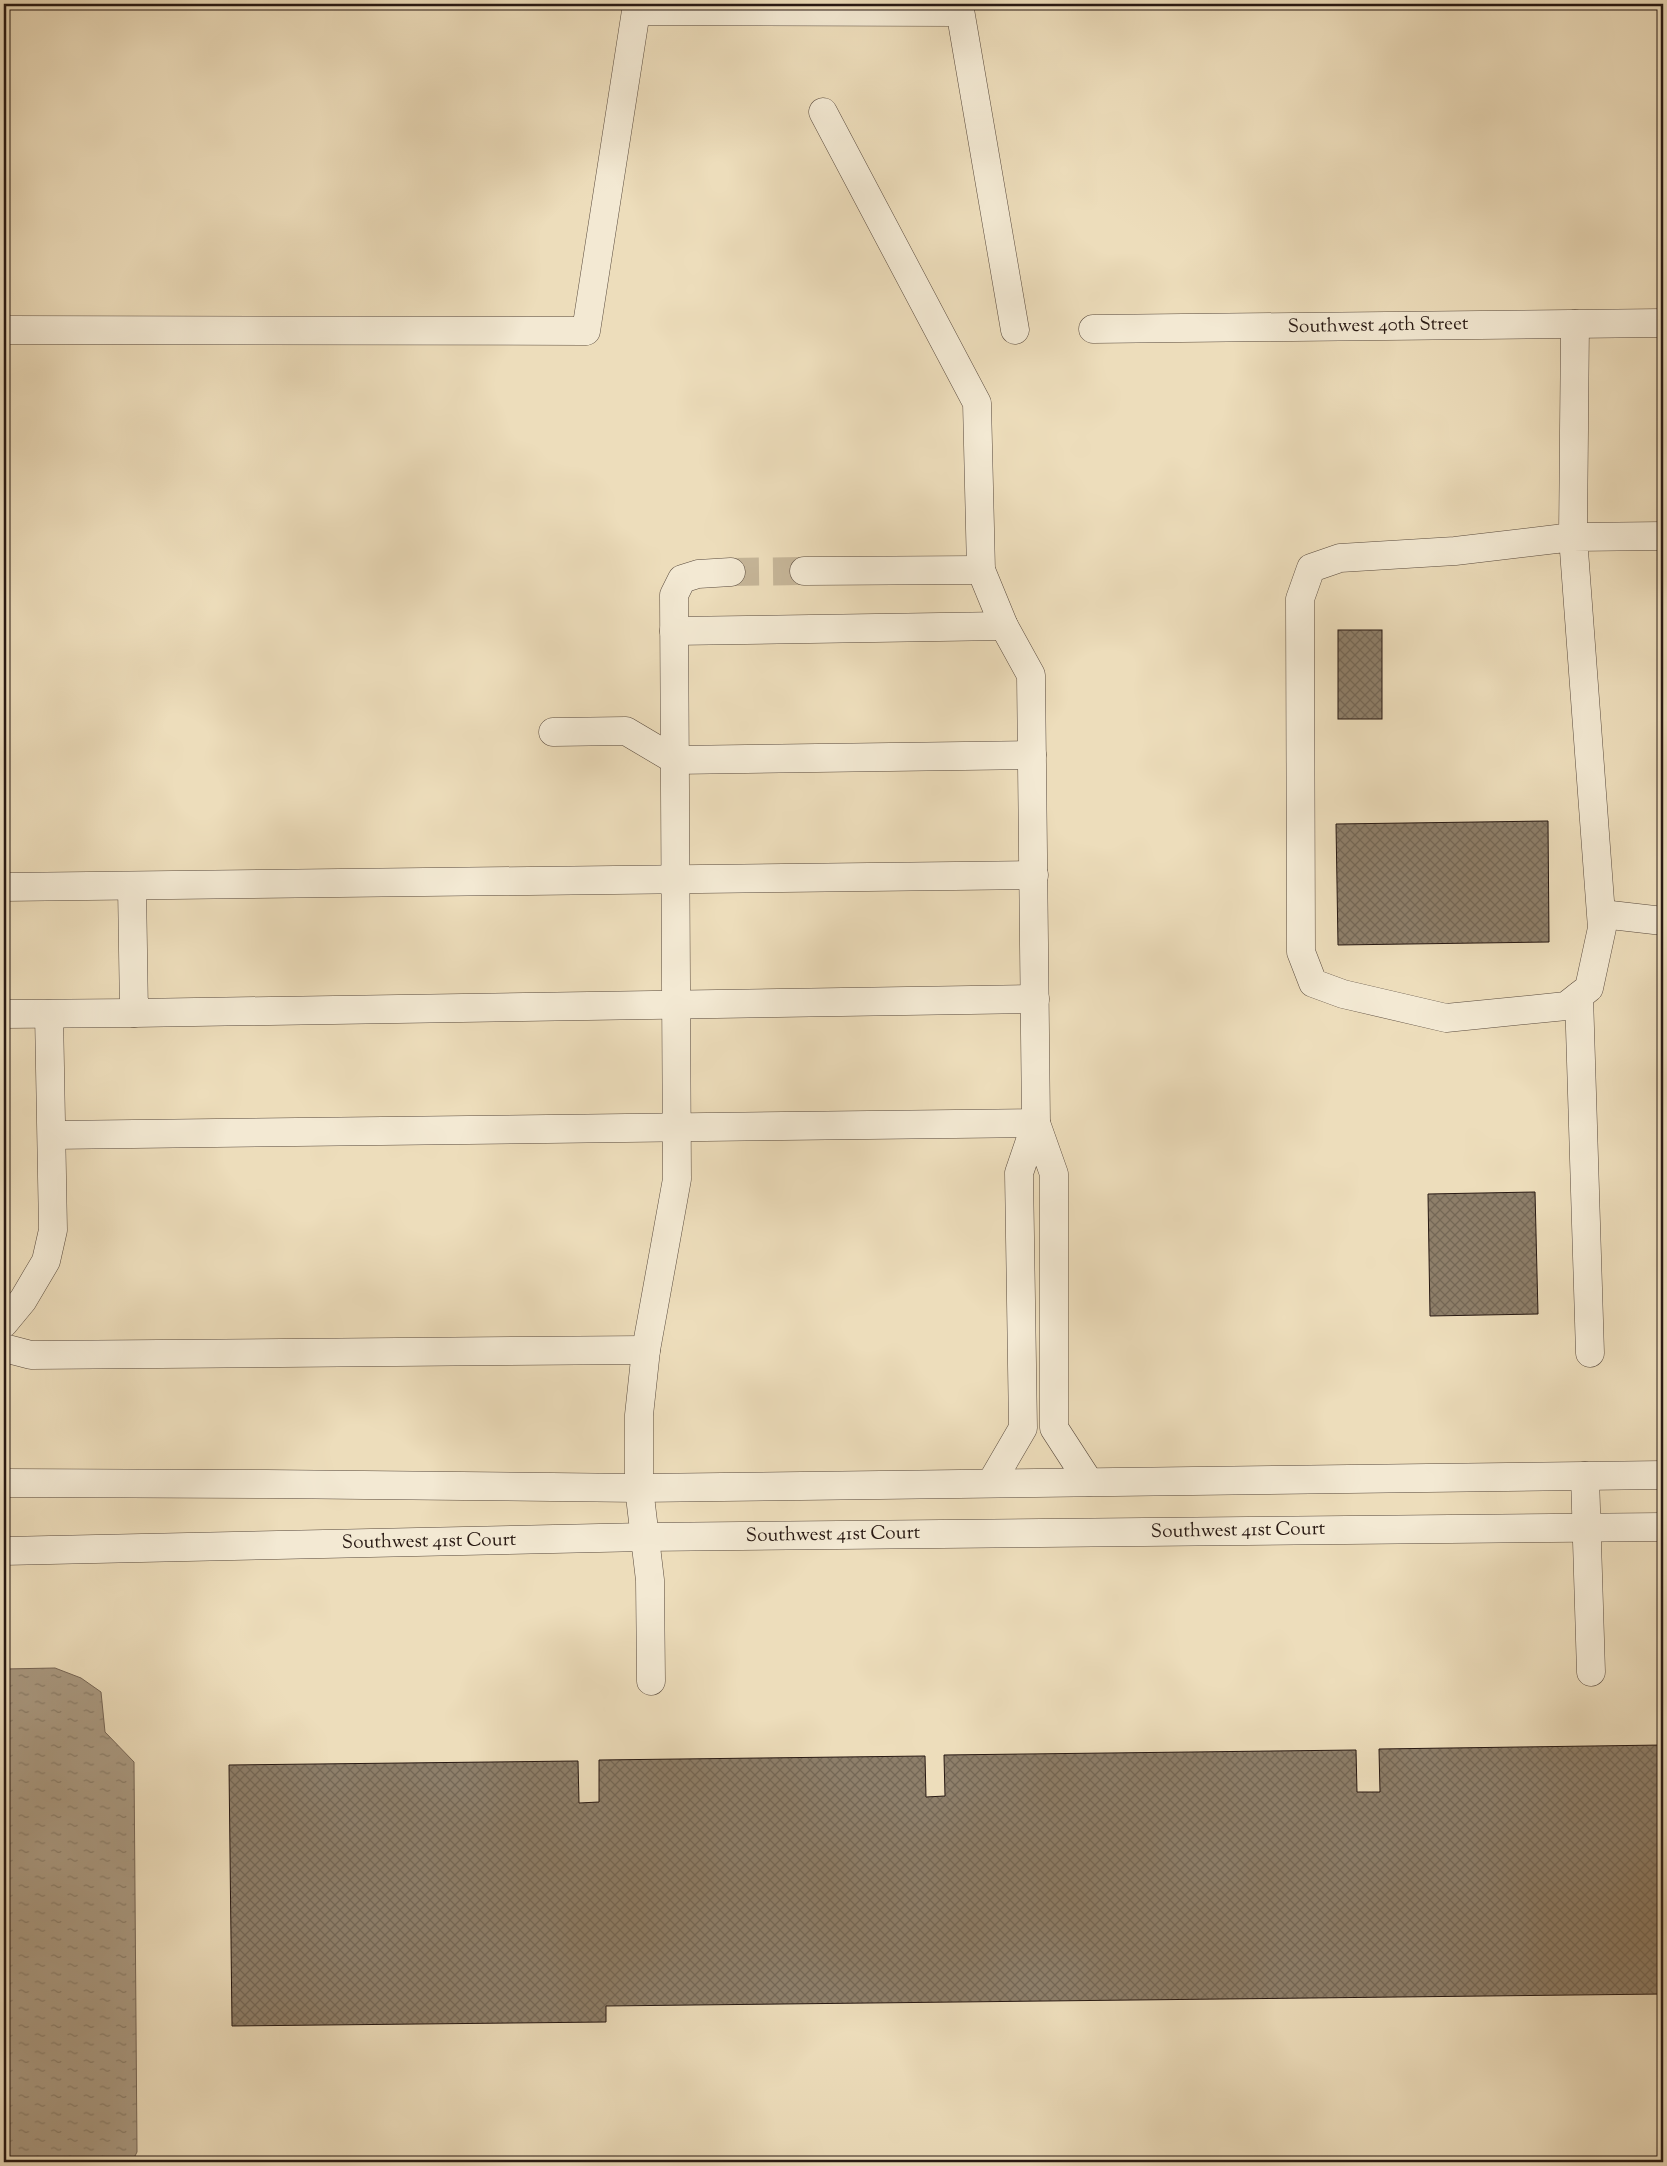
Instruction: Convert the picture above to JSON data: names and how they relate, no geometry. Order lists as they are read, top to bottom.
{
  "streets": {
    "street": ["Southwest 40th Street", "Southwest 41st Court"]
  }
}
